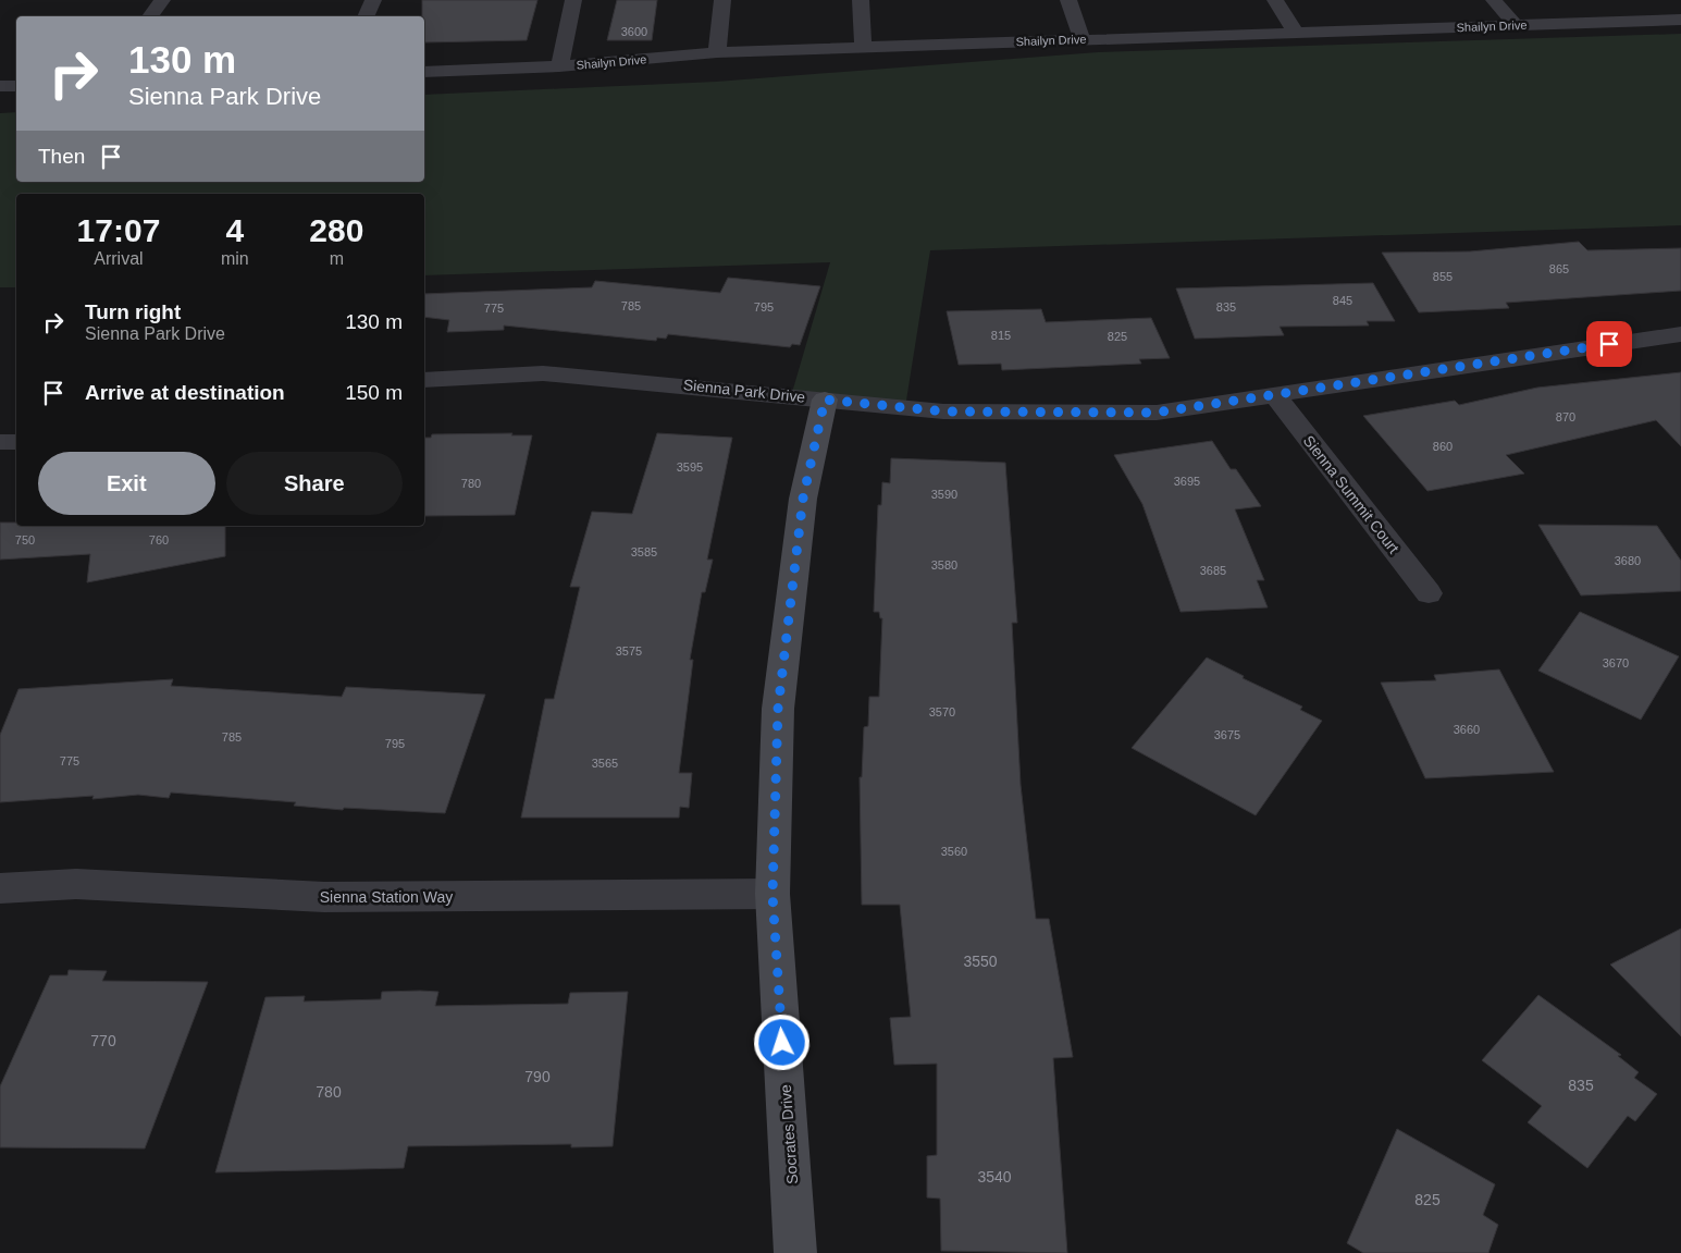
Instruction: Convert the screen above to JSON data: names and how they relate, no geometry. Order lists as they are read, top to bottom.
{
  "streets": {
    "street": [
      "Shailyn Drive",
      "Sienna Park Drive",
      "Sienna Summit Court",
      "Sienna Station Way",
      "Socrates Drive"
    ]
  },
  "crossings": [
    ["Sienna Park Drive", "Sienna Summit Court"],
    ["Sienna Park Drive", "Socrates Drive"],
    ["Sienna Station Way", "Socrates Drive"]
  ],
  "house_numbers": [
    "3600",
    "865",
    "855",
    "845",
    "785",
    "795",
    "835",
    "775",
    "815",
    "825",
    "870",
    "860",
    "3595",
    "3695",
    "780",
    "3590",
    "750",
    "760",
    "3585",
    "3680",
    "3580",
    "3685",
    "3575",
    "3670",
    "3570",
    "3660",
    "3675",
    "785",
    "795",
    "775",
    "3565",
    "3560",
    "3550",
    "770",
    "790",
    "835",
    "780",
    "3540",
    "825"
  ],
  "page": {
    "turn": ["130 m", "Sienna Park Drive"],
    "then": "Then",
    "eta": [
      "17:07",
      "Arrival",
      "4",
      "min",
      "280",
      "m"
    ],
    "list": [
      {
        "name": "Turn right",
        "note": "Sienna Park Drive",
        "value": "130 m"
      },
      {
        "name": "Arrive at destination",
        "value": "150 m"
      }
    ],
    "buttons": ["Exit", "Share"]
  }
}
